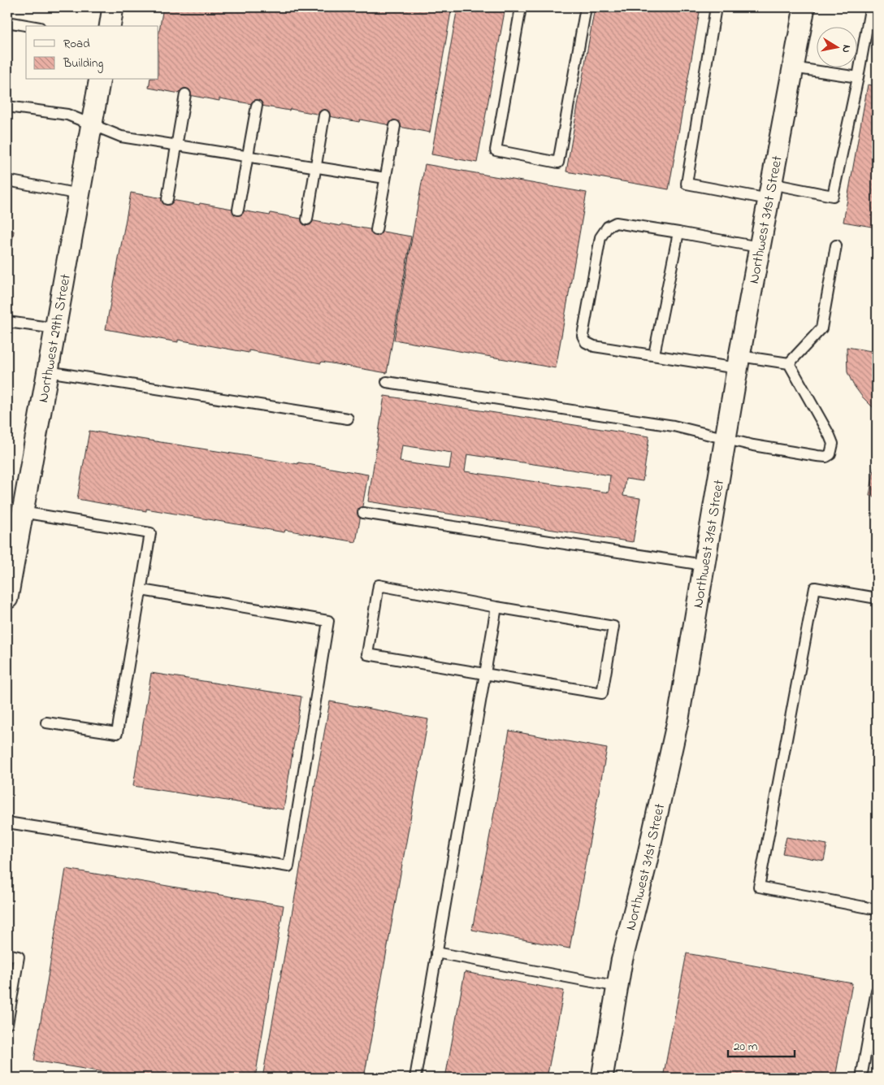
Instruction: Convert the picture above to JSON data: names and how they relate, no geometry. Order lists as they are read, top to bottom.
{
  "streets": {
    "street": ["Northwest 31st Street", "Northwest 29th Street"]
  },
  "legend": ["Road", "Building"],
  "scale_bar": "20 m",
  "north": "right"
}
